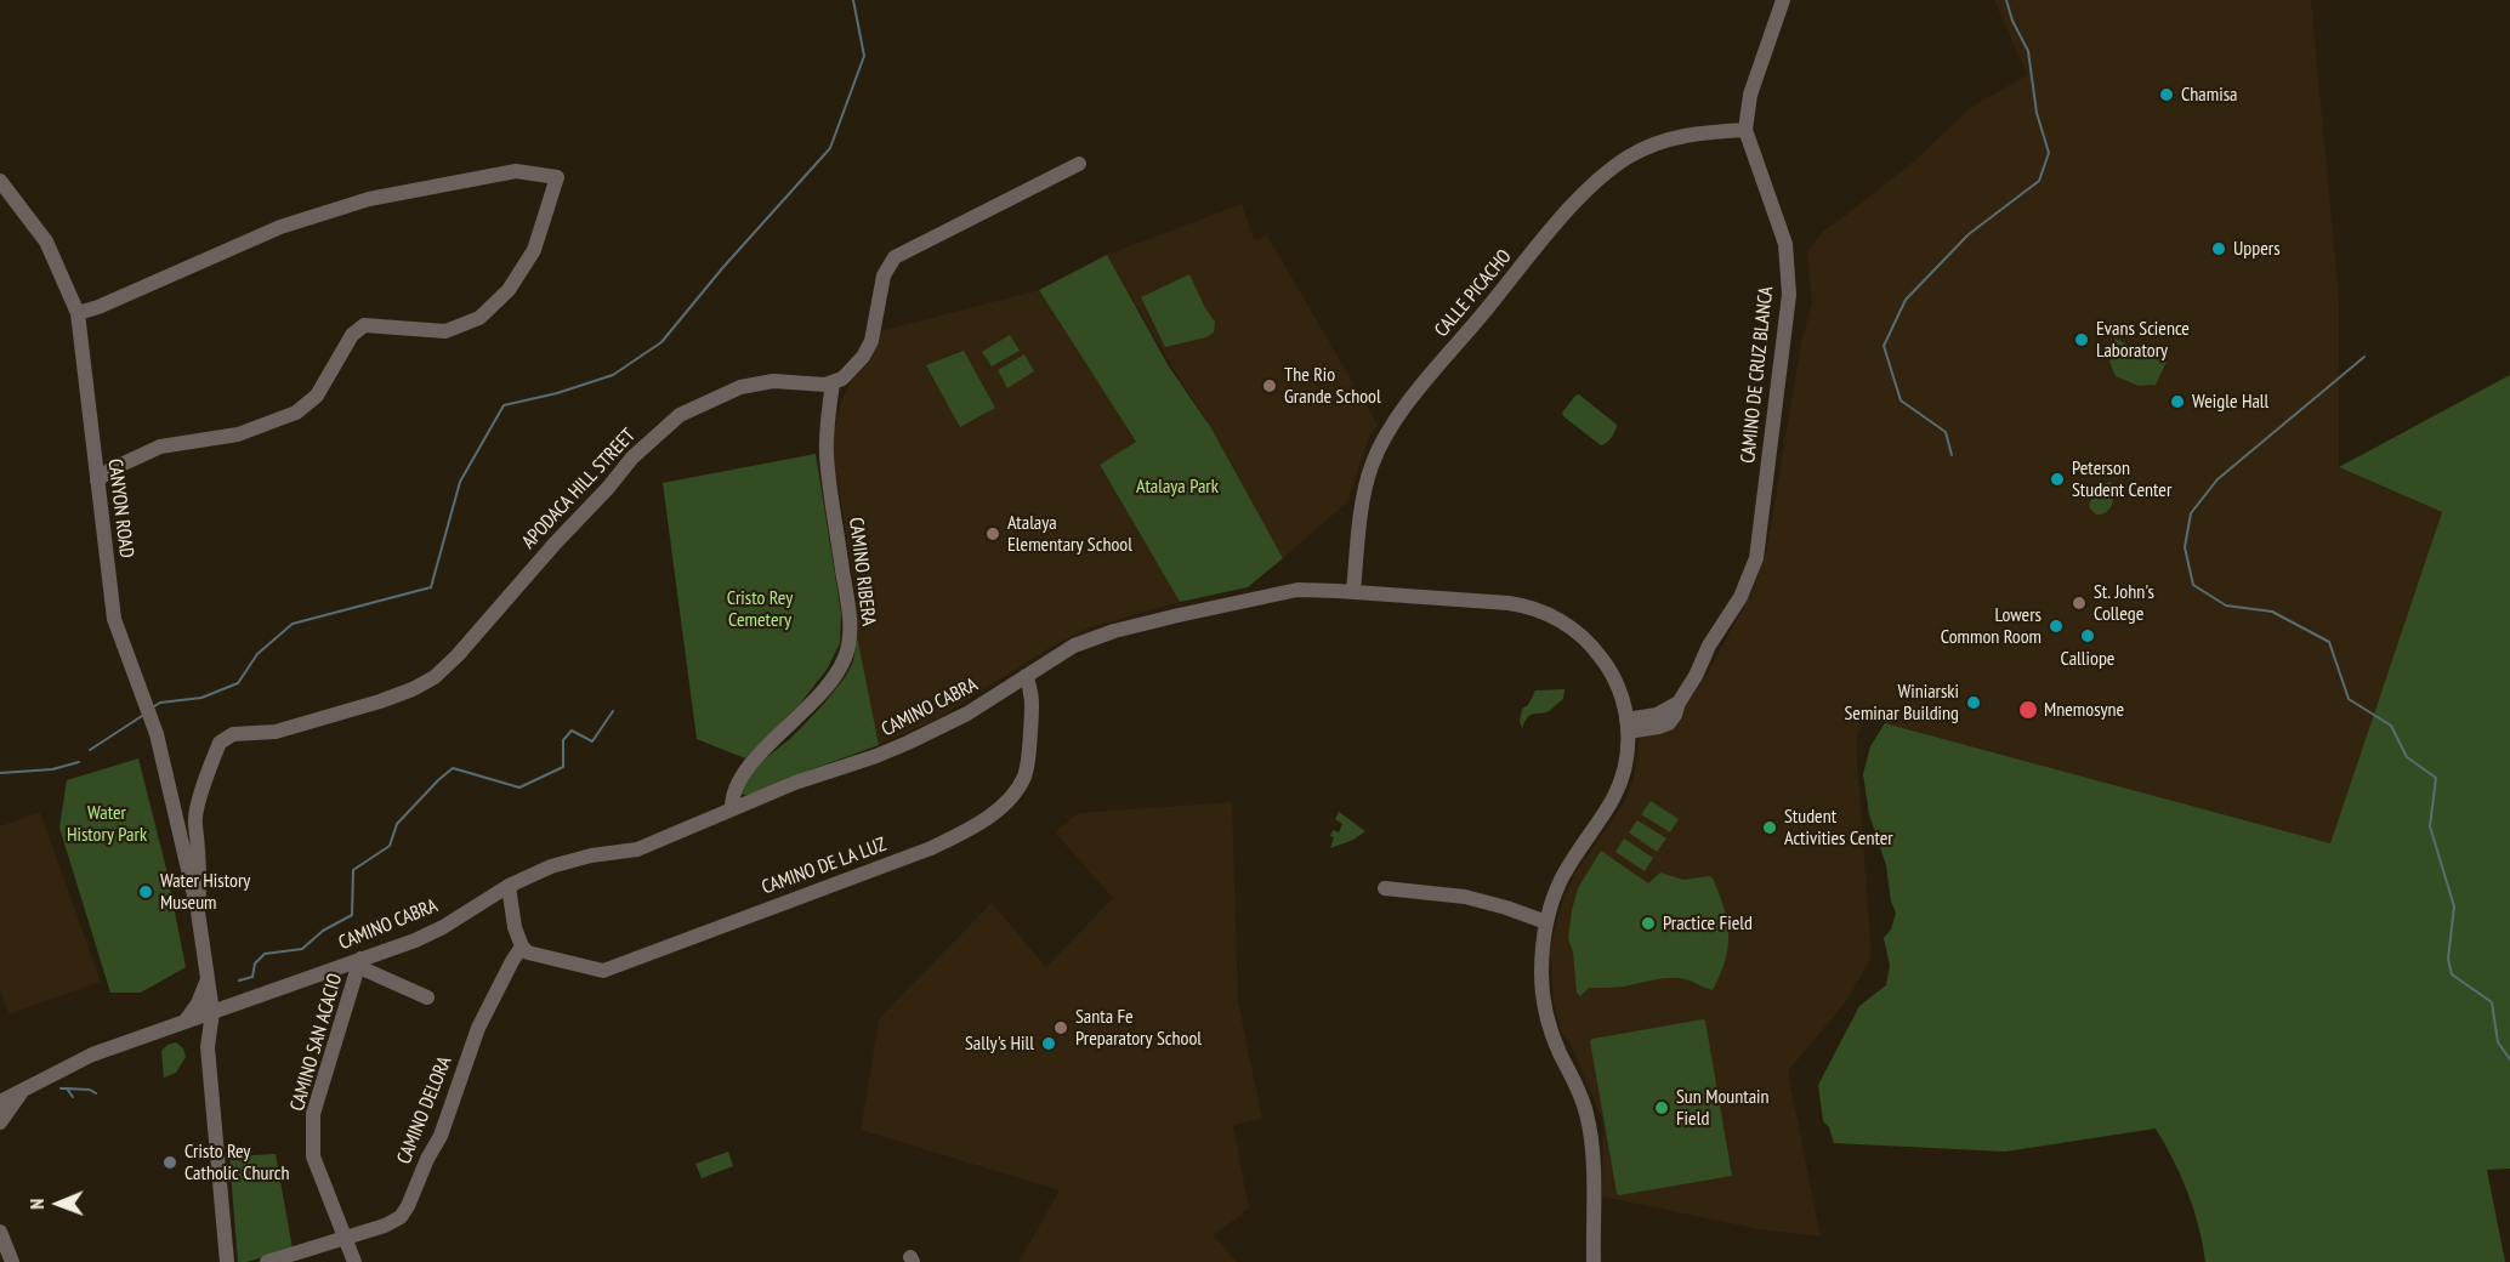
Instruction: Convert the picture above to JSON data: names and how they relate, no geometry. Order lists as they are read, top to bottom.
{
  "streets": {
    "street": [
      "CALLE PICACHO",
      "CAMINO DE CRUZ BLANCA",
      "APODACA HILL STREET",
      "CANYON ROAD",
      "CAMINO RIBERA",
      "CAMINO CABRA",
      "CAMINO DE LA LUZ",
      "CAMINO SAN ACACIO",
      "CAMINO DELORA"
    ]
  },
  "crossings": [
    ["CALLE PICACHO", "CAMINO DE CRUZ BLANCA"],
    ["CALLE PICACHO", "CAMINO CABRA"],
    ["CAMINO DE CRUZ BLANCA", "CAMINO CABRA"],
    ["APODACA HILL STREET", "CANYON ROAD"],
    ["APODACA HILL STREET", "CAMINO RIBERA"],
    ["CANYON ROAD", "CAMINO CABRA"],
    ["CAMINO RIBERA", "CAMINO CABRA"],
    ["CAMINO CABRA", "CAMINO DE LA LUZ"],
    ["CAMINO CABRA", "CAMINO SAN ACACIO"],
    ["CAMINO DE LA LUZ", "CAMINO DELORA"],
    ["CAMINO SAN ACACIO", "CAMINO DELORA"]
  ],
  "parks": ["Atalaya Park", "Cristo Rey Cemetery", "Water History Park"],
  "places": [
    "Chamisa",
    "Uppers",
    "Evans Science Laboratory",
    "The Rio Grande School",
    "Weigle Hall",
    "Peterson Student Center",
    "Atalaya Elementary School",
    "St. John's College",
    "Lowers Common Room",
    "Calliope",
    "Winiarski Seminar Building",
    "Mnemosyne",
    "Student Activities Center",
    "Water History Museum",
    "Practice Field",
    "Santa Fe Preparatory School",
    "Sally's Hill",
    "Sun Mountain Field",
    "Cristo Rey Catholic Church"
  ],
  "north": "left"
}
